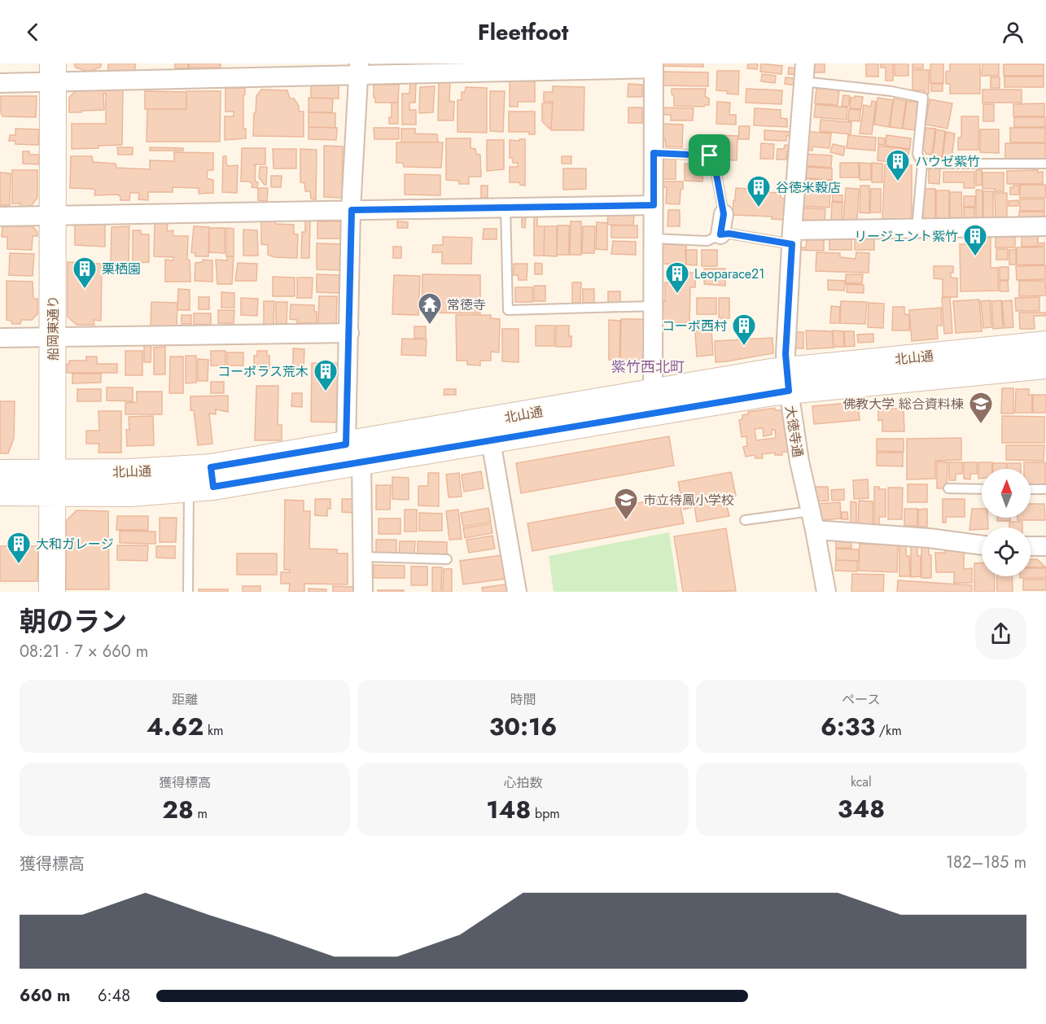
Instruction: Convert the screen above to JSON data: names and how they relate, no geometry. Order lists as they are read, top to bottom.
{
  "streets": {
    "street": ["船岡東通り", "北山通", "大徳寺通"]
  },
  "crossings": [
    ["船岡東通り", "北山通"],
    ["北山通", "大徳寺通"]
  ],
  "districts": ["紫竹西北町"],
  "places": {
    "building": [
      "ハウゼ紫竹",
      "谷徳米穀店",
      "リージェント紫竹",
      "栗栖園",
      "Leoparace21",
      "コーポ西村",
      "コーポラス荒木",
      "大和ガレージ"
    ],
    "temple": ["常徳寺"],
    "school or university": ["佛教大学 総合資料棟", "市立待鳳小学校"]
  },
  "north": "top",
  "page": {
    "header": "Fleetfoot",
    "heading": ["朝のラン", "08:21 · 7 × 660 m"],
    "stats": [
      ["距離", "4.62 km"],
      ["時間", "30:16"],
      ["ペース", "6:33 /km"],
      ["獲得標高", "28 m"],
      ["心拍数", "148 bpm"],
      ["kcal", "348"]
    ],
    "chart": ["獲得標高", "182–185 m"],
    "list": [
      {
        "name": "660 m",
        "note": "6:48"
      }
    ]
  }
}
